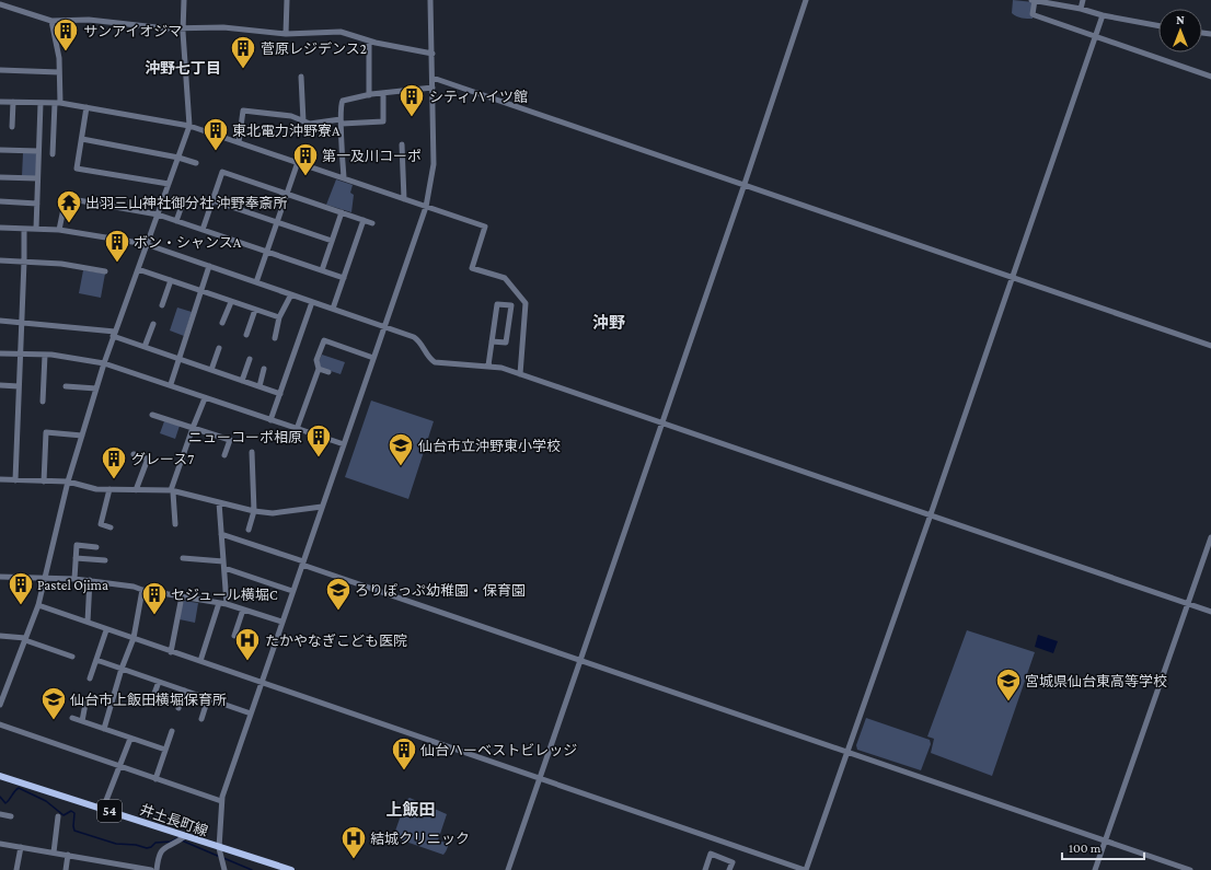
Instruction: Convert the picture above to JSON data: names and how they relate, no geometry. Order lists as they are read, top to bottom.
{
  "streets": {
    "main road": ["54", "井土長町線"]
  },
  "districts": ["沖野七丁目", "沖野", "上飯田"],
  "places": {
    "building": [
      "サンアイオジマ",
      "菅原レジデンス2",
      "シティハイツ館",
      "東北電力沖野寮A",
      "第一及川コーポ",
      "ボン・シャンスA",
      "ニューコーポ相原",
      "グレース7",
      "Pastel Ojima",
      "セジュール横堀C",
      "仙台ハーベストビレッジ"
    ],
    "temple": ["出羽三山神社御分社 沖野奉斎所"],
    "school or university": [
      "仙台市立沖野東小学校",
      "ろりぽっぷ幼稚園・保育園",
      "宮城県仙台東高等学校",
      "仙台市上飯田横堀保育所"
    ],
    "hospital": ["たかやなぎこども医院", "結城クリニック"]
  },
  "scale_bar": "100 m",
  "north": "top"
}
